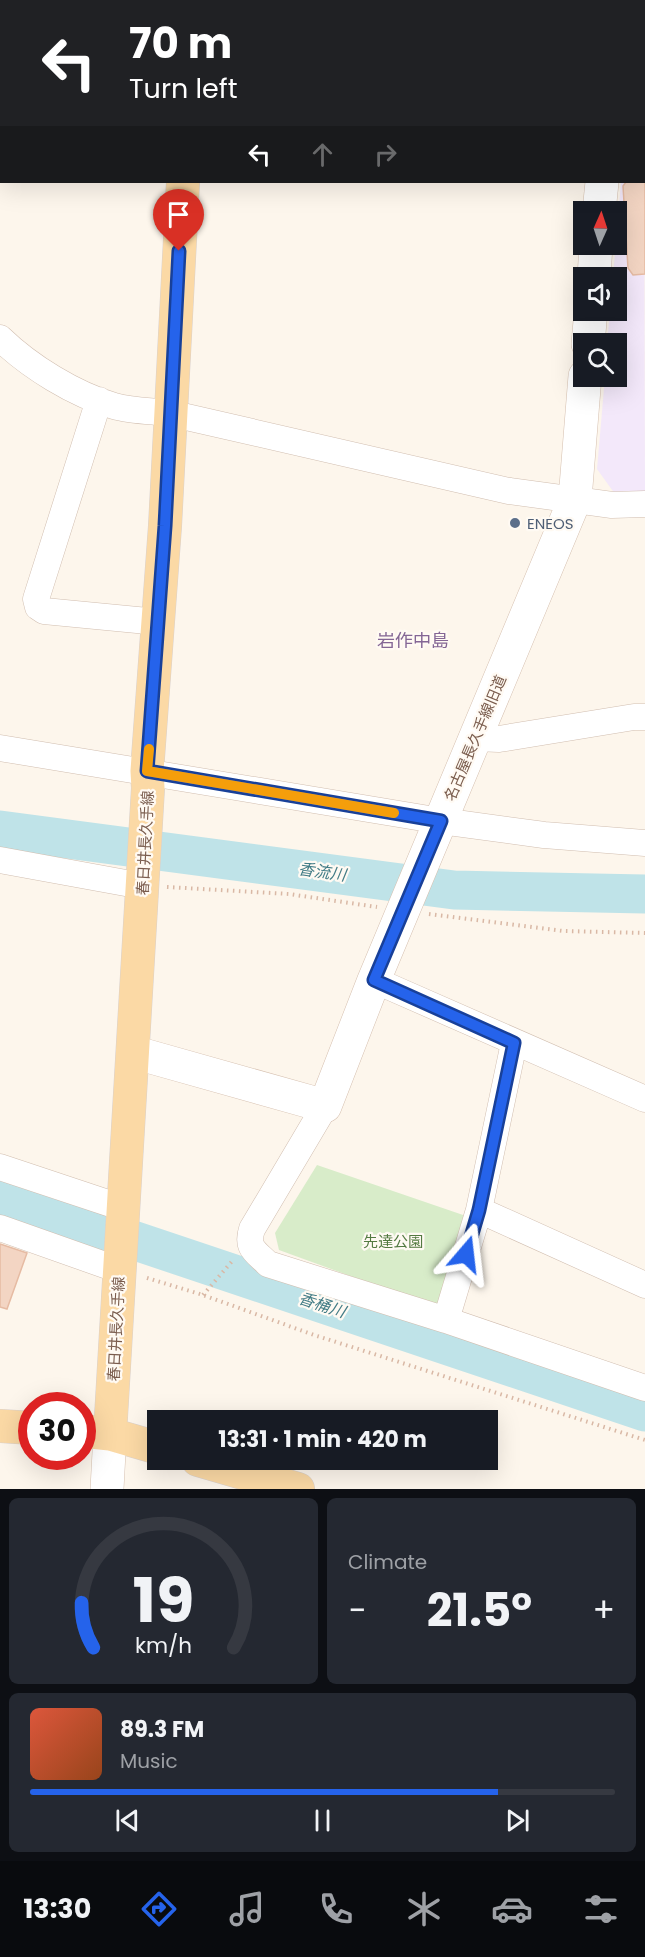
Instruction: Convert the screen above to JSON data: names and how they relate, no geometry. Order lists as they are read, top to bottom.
{
  "streets": {
    "main road": ["春日井長久手線"],
    "street": ["名古屋長久手線旧道"]
  },
  "districts": ["岩作中島"],
  "water": ["香流川", "香桶川"],
  "parks": ["先達公園"],
  "places": ["ENEOS"],
  "north": "top",
  "page": {
    "turn": ["70 m", "Turn left"],
    "limit": "30",
    "trip": "13:31 · 1 min · 420 m",
    "tile": "Climate",
    "heat": ["−", "21.5°", "+"],
    "song": ["89.3 FM", "Music"],
    "tabs": "13:30",
    "gauge": ["19", "km/h"]
  }
}
